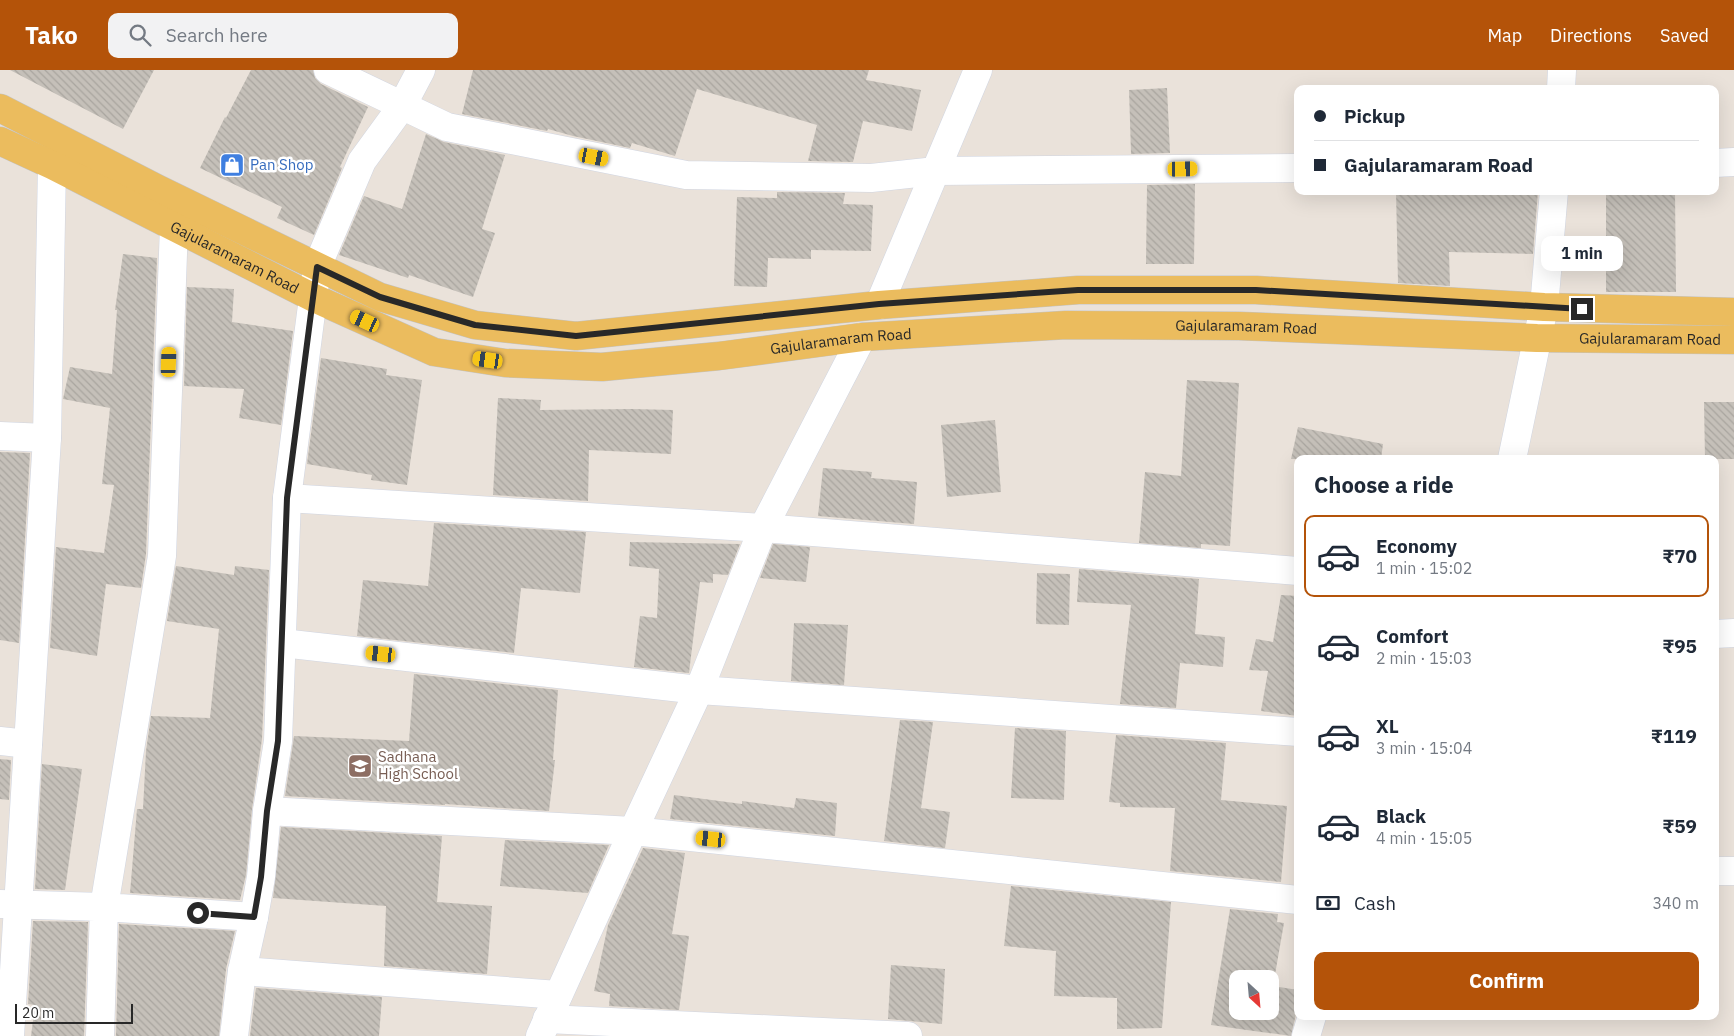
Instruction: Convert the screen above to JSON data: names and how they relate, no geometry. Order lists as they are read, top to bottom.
{
  "streets": {
    "main road": ["Gajularamaram Road"]
  },
  "places": {
    "shop": ["Pan Shop"],
    "school or university": ["Sadhana High School"]
  },
  "scale_bar": "20 m",
  "north": "bottom right",
  "page": {
    "header": "Tako",
    "search": "Search here",
    "nav": ["Map", "Directions", "Saved"],
    "banner": ["Pickup", "Gajularamaram Road"],
    "bubble": "1 min",
    "heading": "Choose a ride",
    "list": [
      {
        "name": "Economy",
        "note": "1 min · 15:02",
        "value": "₹70"
      },
      {
        "name": "Comfort",
        "note": "2 min · 15:03",
        "value": "₹95"
      },
      {
        "name": "XL",
        "note": "3 min · 15:04",
        "value": "₹119"
      },
      {
        "name": "Black",
        "note": "4 min · 15:05",
        "value": "₹59"
      }
    ],
    "pay": ["Cash", "340 m"],
    "buttons": "Confirm",
    "scale": "20 m"
  }
}
